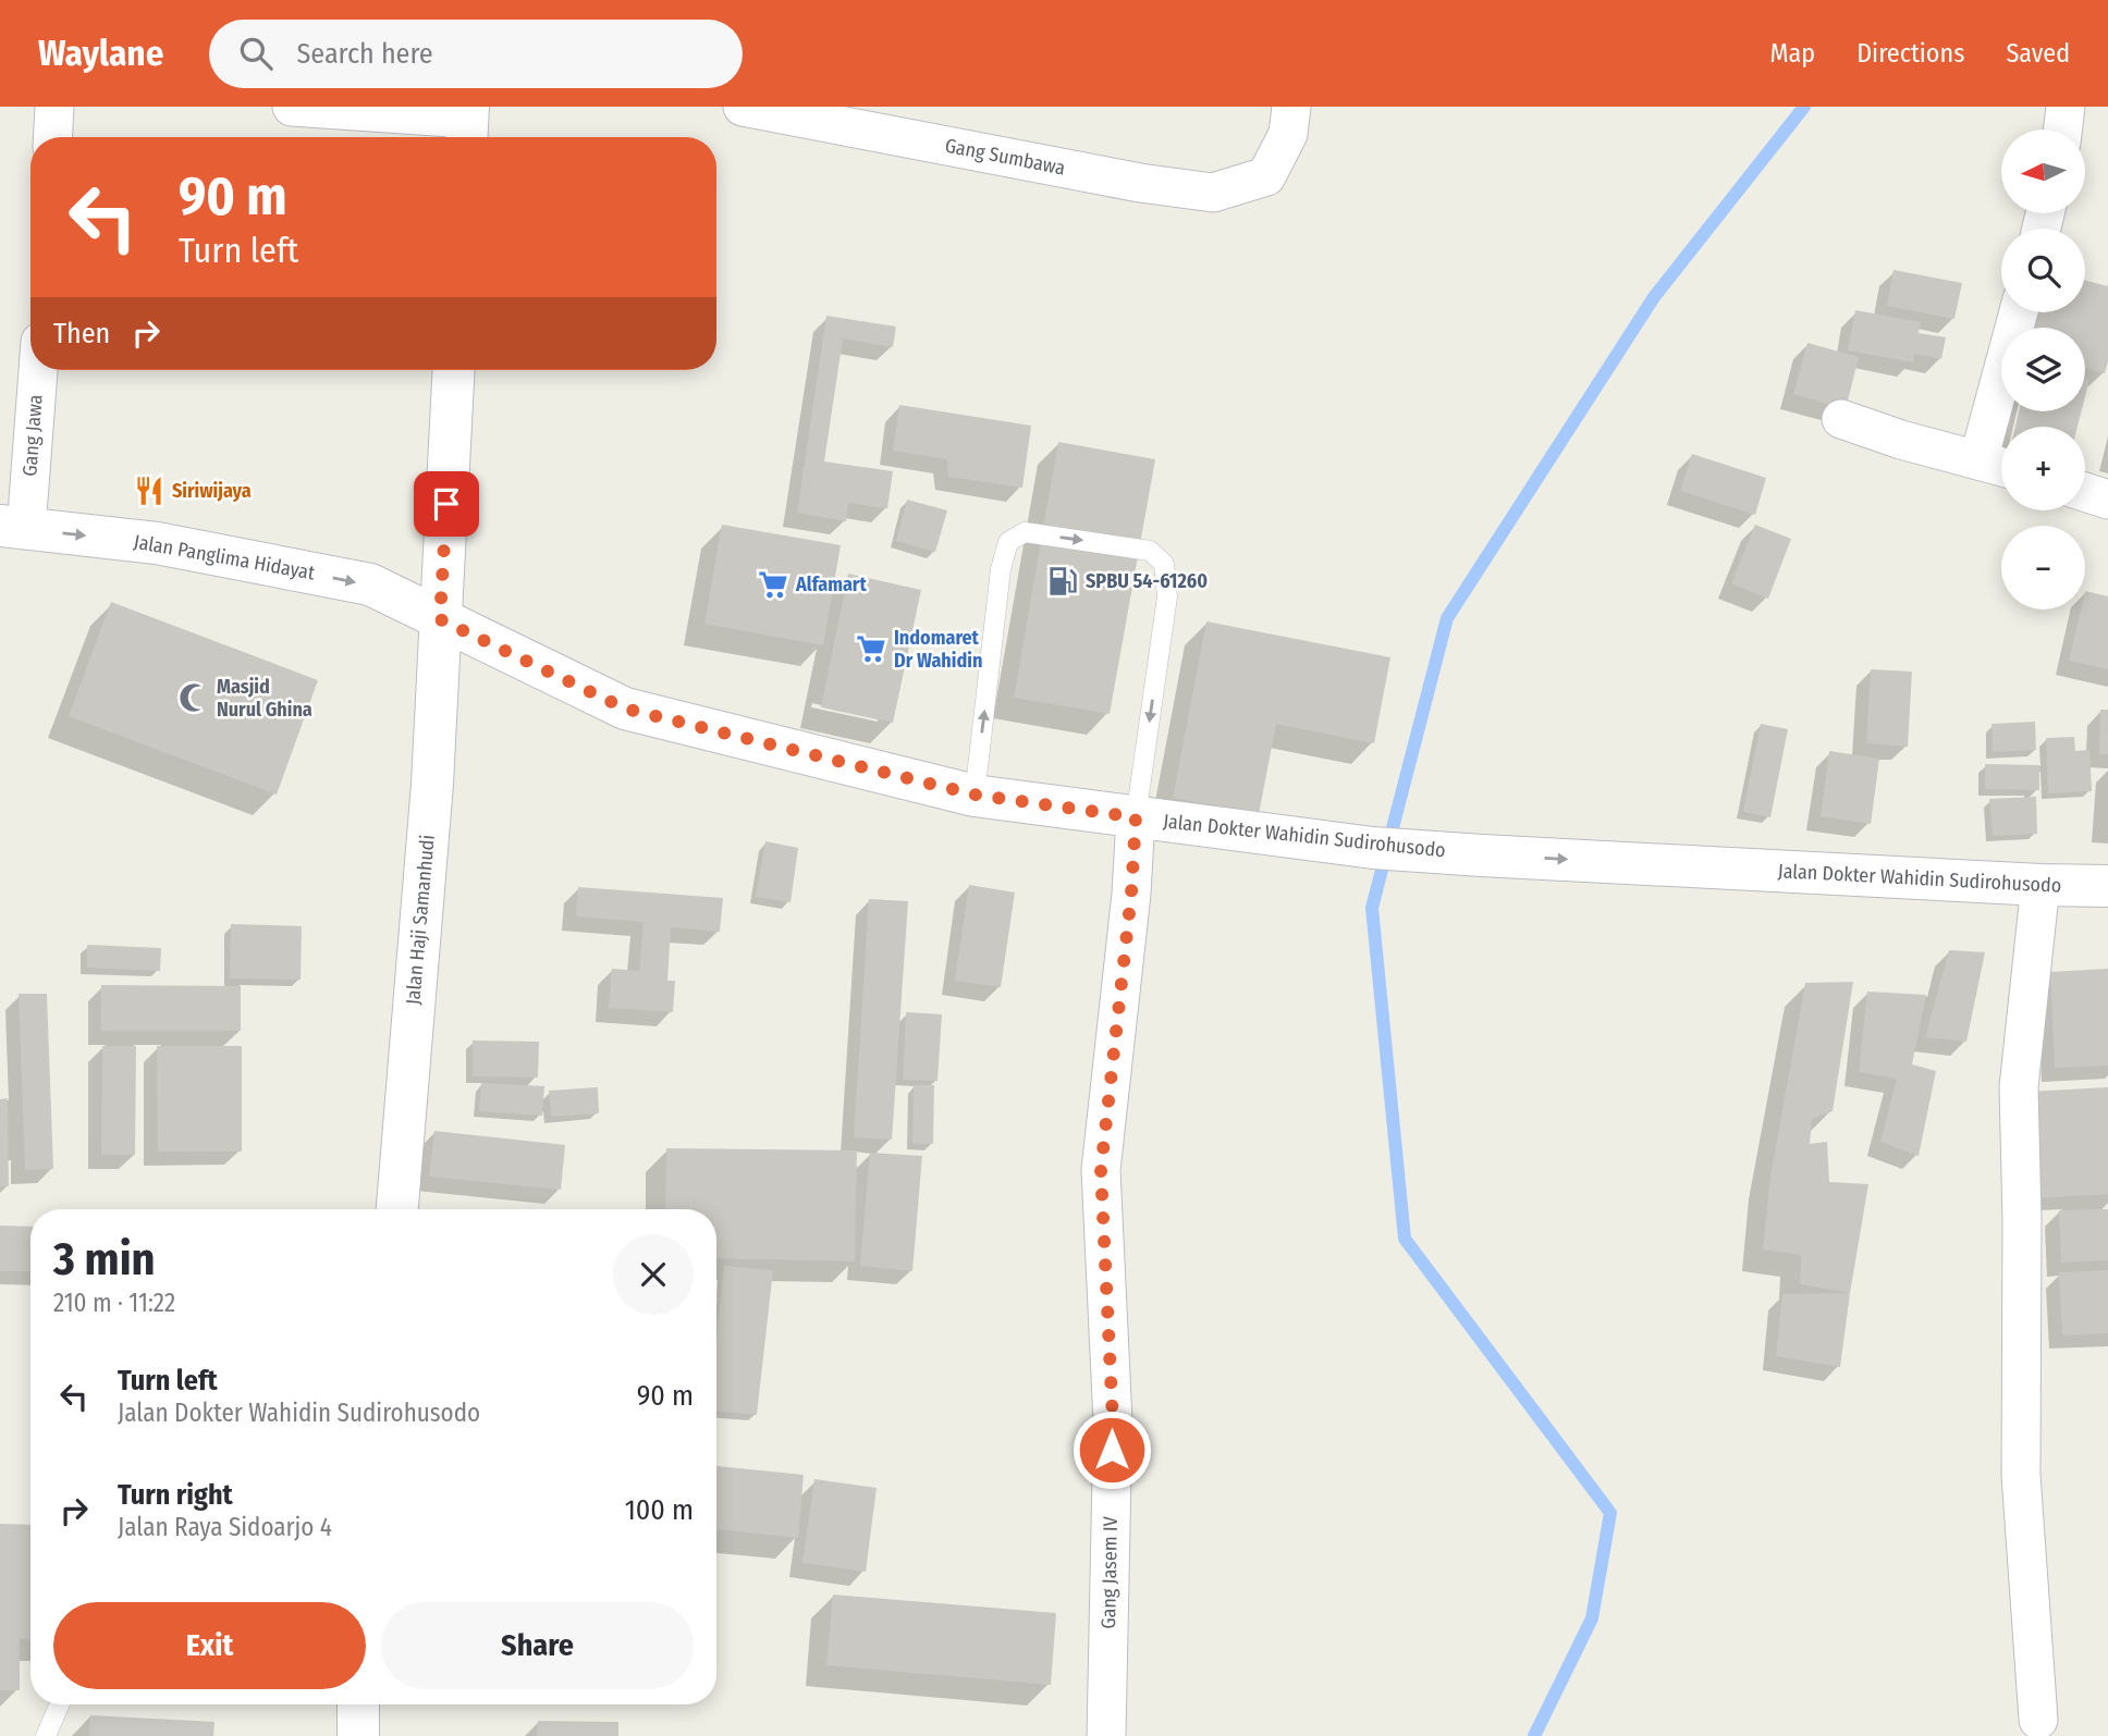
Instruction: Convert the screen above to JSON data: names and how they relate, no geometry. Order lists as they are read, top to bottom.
{
  "streets": {
    "main road": ["Jalan Panglima Hidayat", "Jalan Dokter Wahidin Sudirohusodo", "Jalan Haji Samanhudi"],
    "street": ["Gang Sumbawa", "Gang Jawa", "Gang Jasem IV"]
  },
  "crossings": [
    ["Gang Jawa", "Jalan Panglima Hidayat"],
    ["Jalan Panglima Hidayat", "Jalan Dokter Wahidin Sudirohusodo"],
    ["Jalan Panglima Hidayat", "Jalan Haji Samanhudi"],
    ["Jalan Dokter Wahidin Sudirohusodo", "Jalan Haji Samanhudi"],
    ["Jalan Dokter Wahidin Sudirohusodo", "Gang Jasem IV"]
  ],
  "one_way": ["Jalan Panglima Hidayat", "Jalan Dokter Wahidin Sudirohusodo"],
  "places": {
    "restaurant": ["Siriwijaya"],
    "fuel station": ["SPBU 54-61260"],
    "supermarket": ["Alfamart", "Indomaret Dr Wahidin"],
    "mosque": ["Masjid Nurul Ghina"]
  },
  "north": "left",
  "page": {
    "header": "Waylane",
    "search": "Search here",
    "nav": ["Map", "Directions", "Saved"],
    "map_buttons": ["+", "−"],
    "turn": ["90 m", "Turn left"],
    "then": "Then",
    "heading": ["3 min", "210 m · 11:22"],
    "list": [
      {
        "name": "Turn left",
        "note": "Jalan Dokter Wahidin Sudirohusodo",
        "value": "90 m"
      },
      {
        "name": "Turn right",
        "note": "Jalan Raya Sidoarjo 4",
        "value": "100 m"
      }
    ],
    "buttons": ["Exit", "Share"]
  }
}
